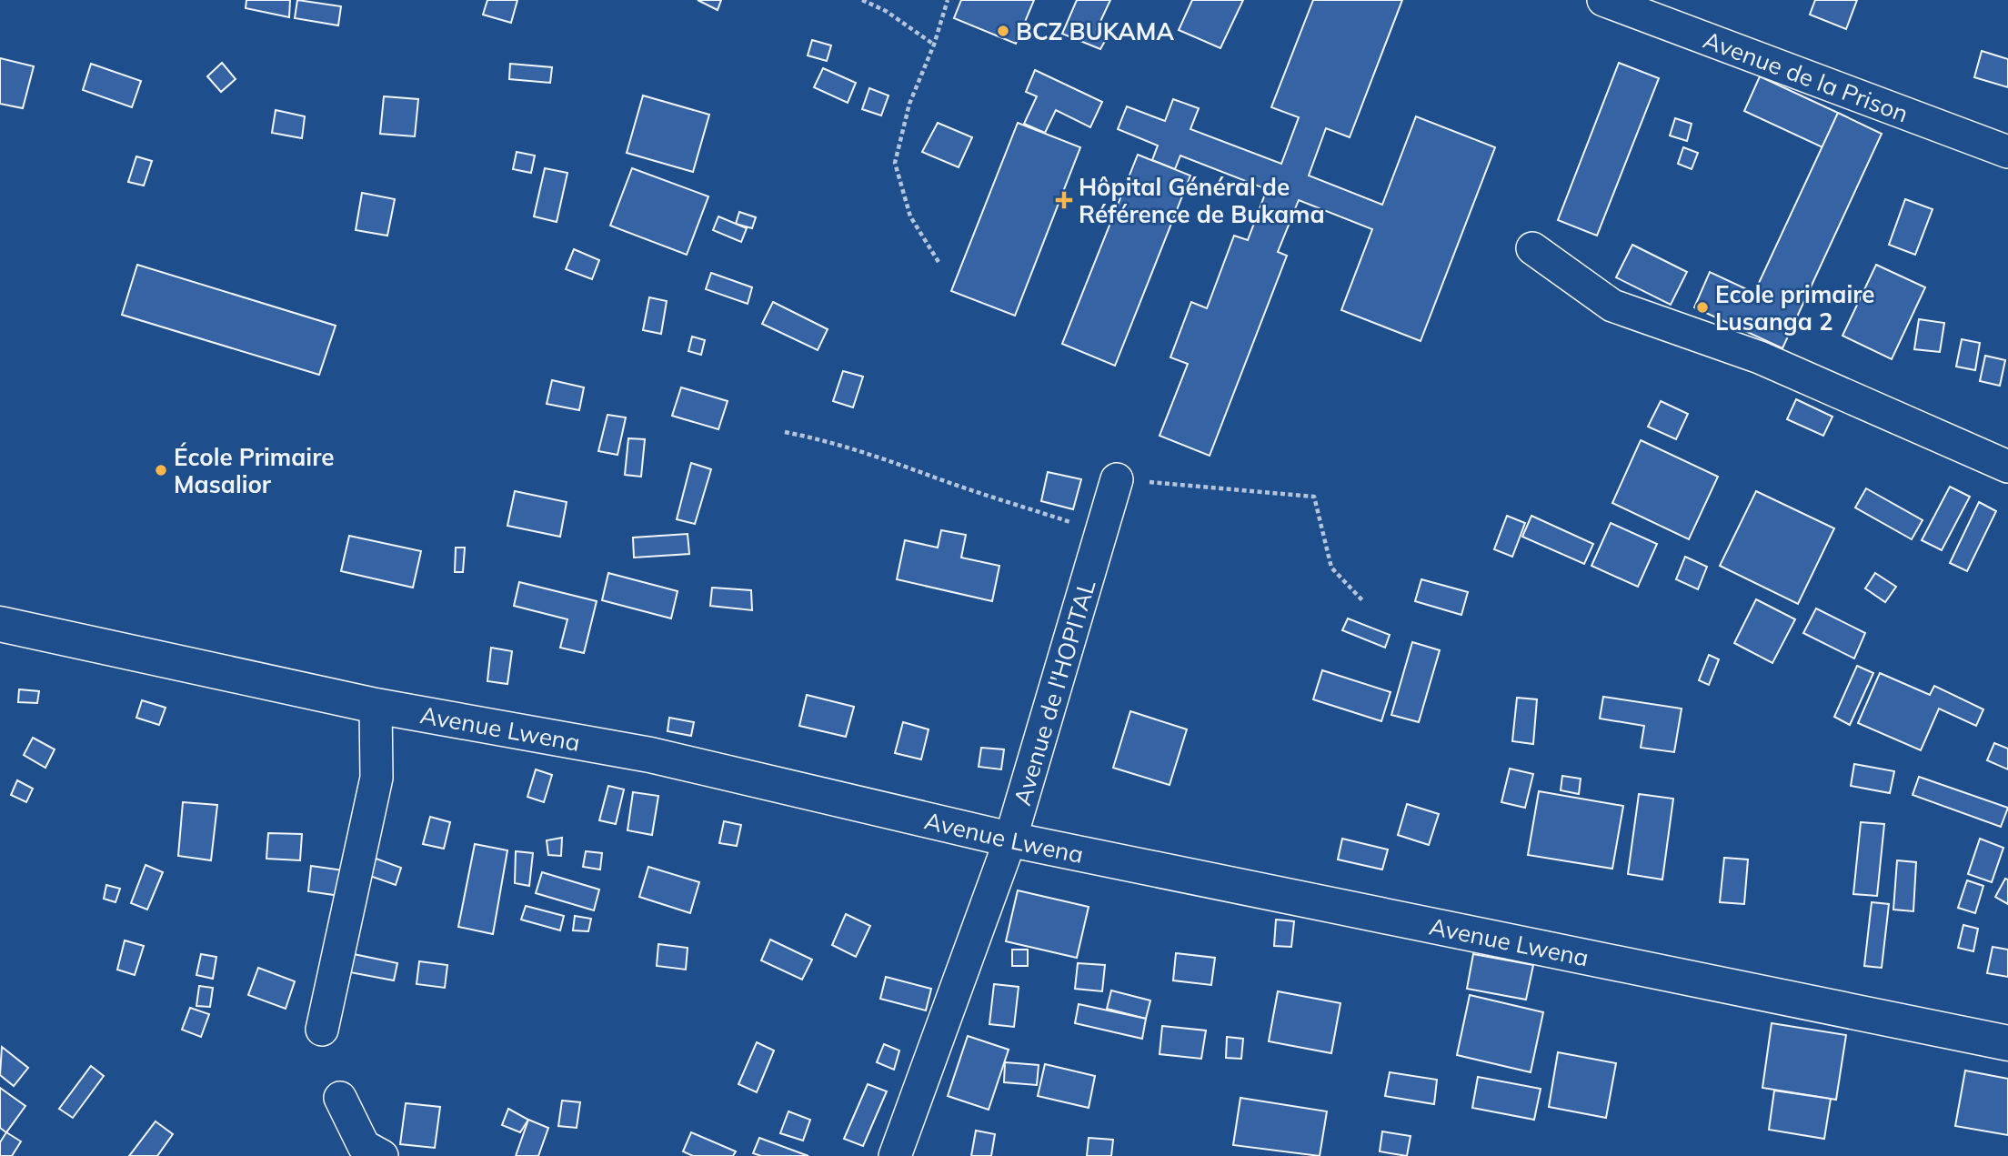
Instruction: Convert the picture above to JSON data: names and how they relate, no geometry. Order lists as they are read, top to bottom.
{
  "streets": {
    "main road": ["Avenue Lwena"],
    "street": ["Avenue de la Prison", "Avenue de l'HOPITAL"]
  },
  "crossings": [
    ["Avenue de l'HOPITAL", "Avenue Lwena"]
  ],
  "places": {
    "other": ["BCZ BUKAMA", "Ecole primaire Lusanga 2", "École Primaire Masalior"],
    "health": ["Hôpital Général de Référence de Bukama"]
  }
}
